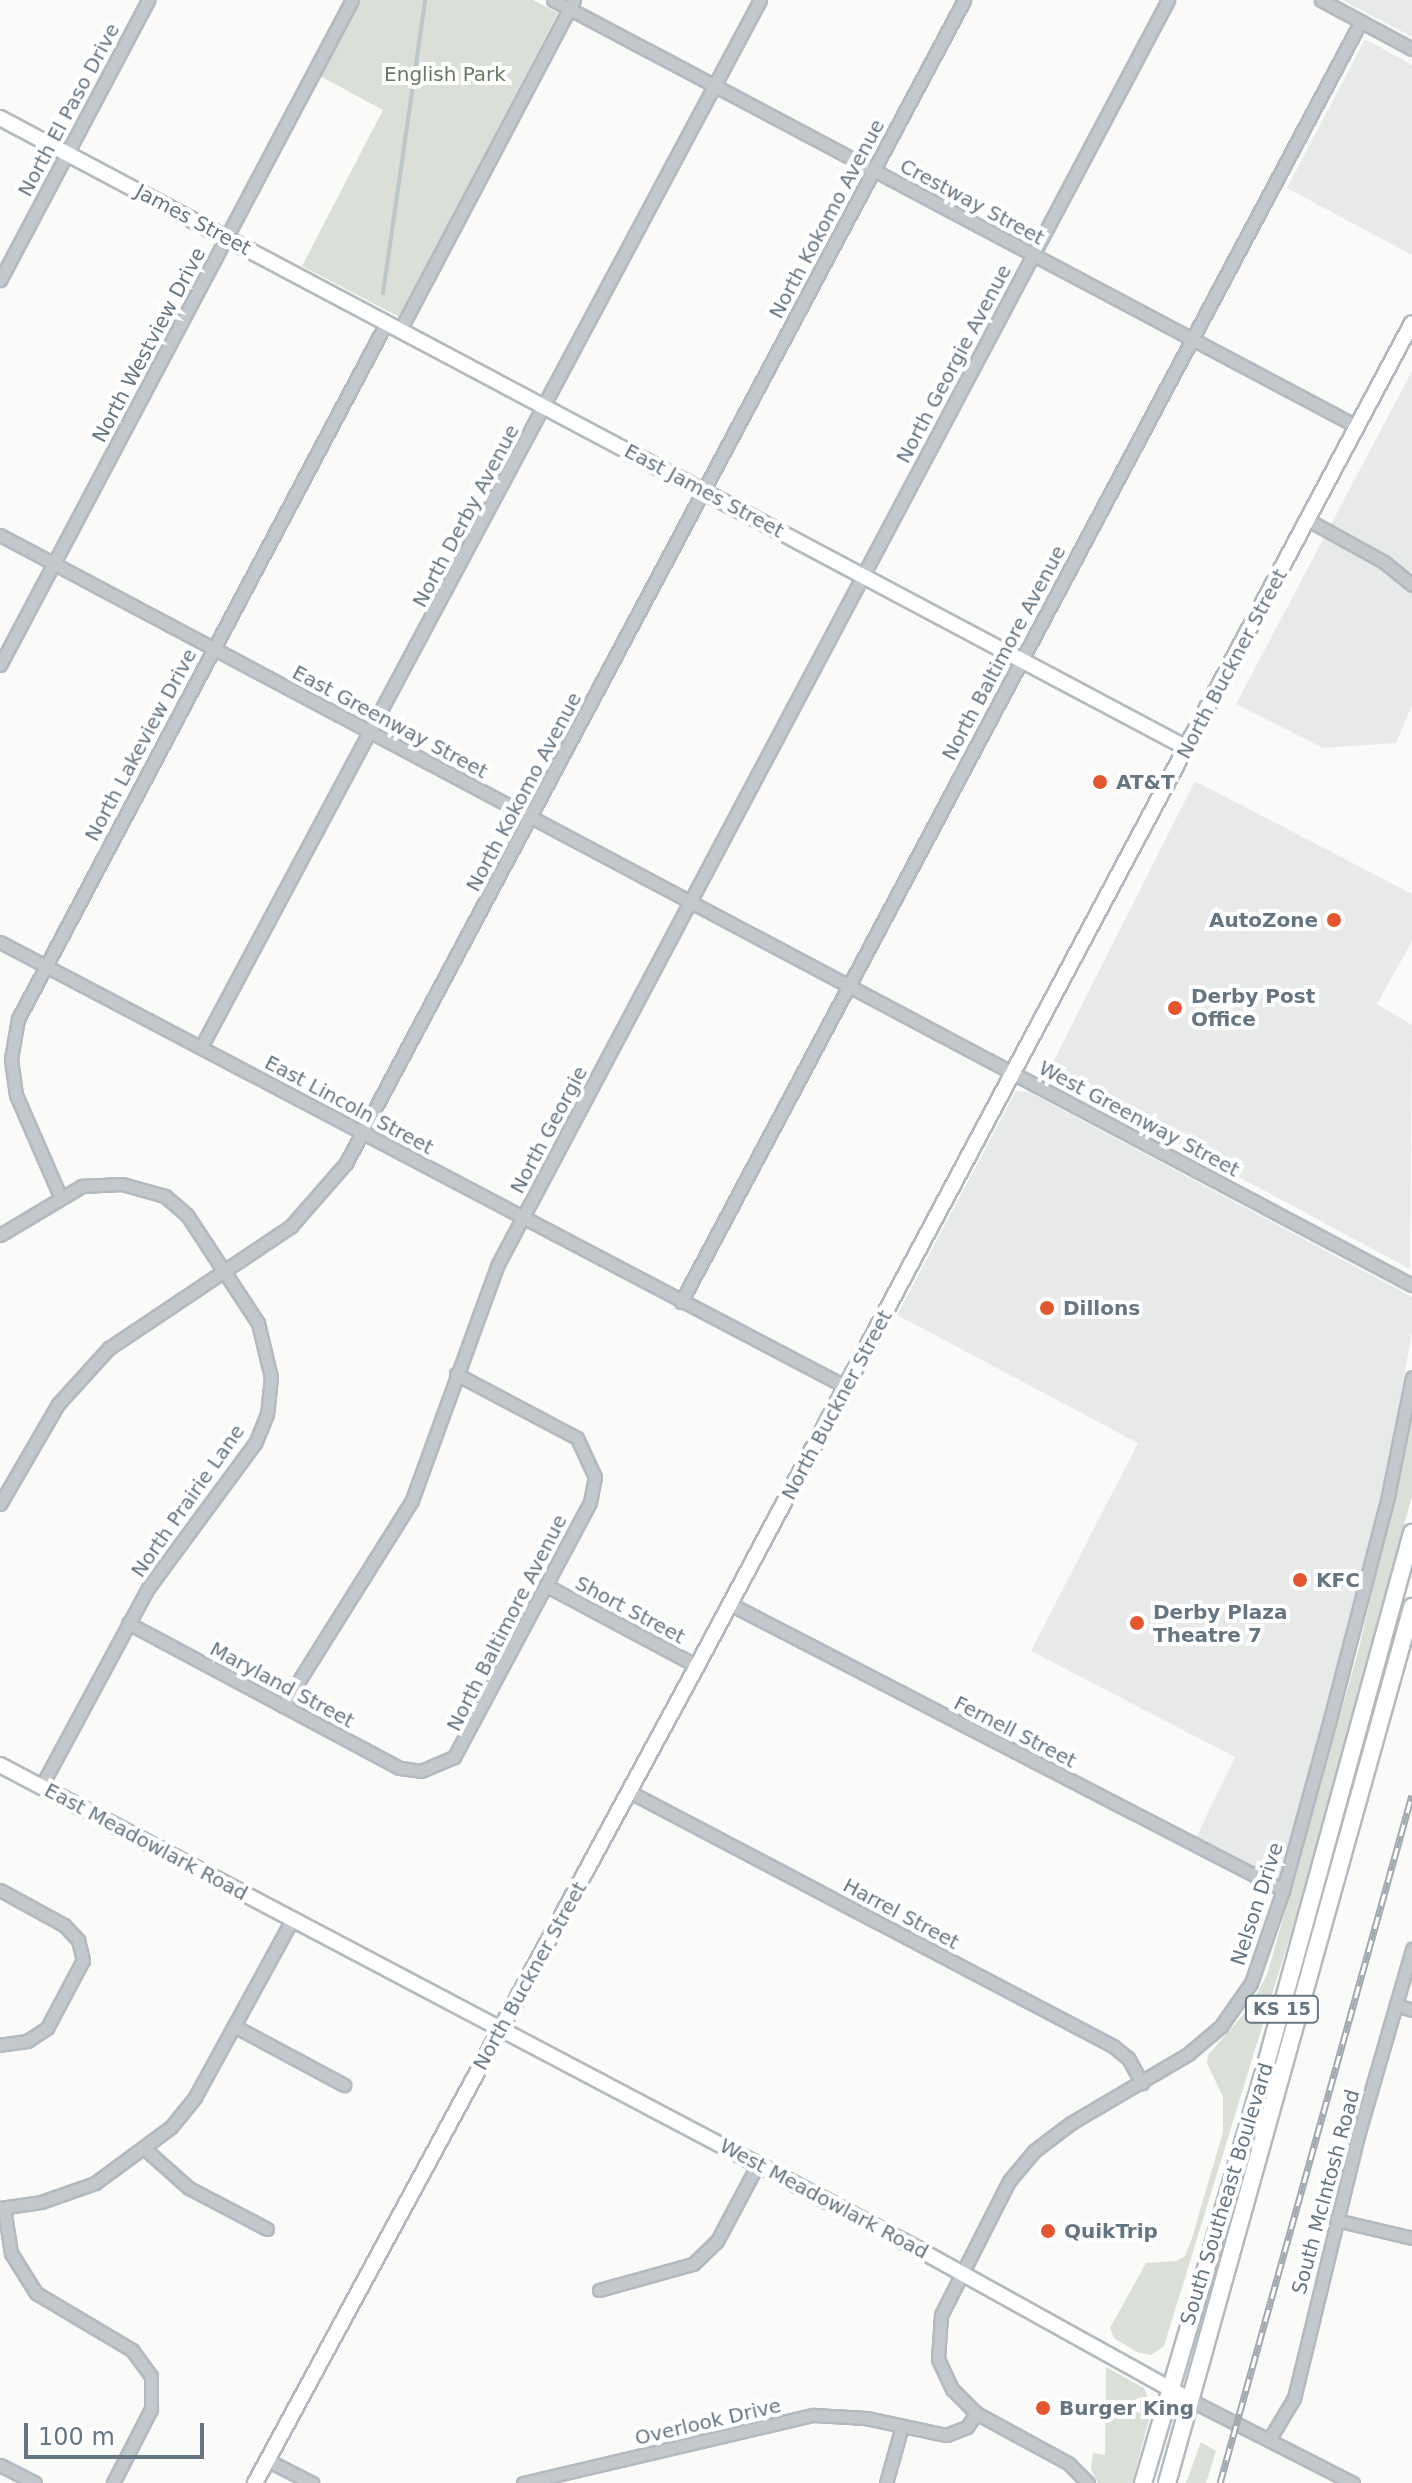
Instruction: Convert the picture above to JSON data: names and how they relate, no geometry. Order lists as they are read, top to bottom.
{
  "streets": {
    "main road": [
      "James Street",
      "East James Street",
      "North Buckner Street",
      "East Meadowlark Road",
      "KS 15",
      "South Southeast Boulevard",
      "West Meadowlark Road"
    ],
    "street": [
      "North El Paso Drive",
      "Crestway Street",
      "North Kokomo Avenue",
      "North Westview Drive",
      "North Georgie Avenue",
      "North Derby Avenue",
      "North Baltimore Avenue",
      "East Greenway Street",
      "North Lakeview Drive",
      "East Lincoln Street",
      "West Greenway Street",
      "North Georgie",
      "North Prairie Lane",
      "Short Street",
      "Maryland Street",
      "Fernell Street",
      "Nelson Drive",
      "Harrel Street",
      "South McIntosh Road",
      "Overlook Drive"
    ]
  },
  "crossings": [
    ["North El Paso Drive", "James Street"],
    ["Crestway Street", "North Kokomo Avenue"],
    ["Crestway Street", "North Georgie Avenue"],
    ["Crestway Street", "North Derby Avenue"],
    ["Crestway Street", "North Baltimore Avenue"],
    ["Crestway Street", "North Buckner Street"],
    ["North Kokomo Avenue", "East James Street"],
    ["North Kokomo Avenue", "East Greenway Street"],
    ["North Kokomo Avenue", "East Lincoln Street"],
    ["North Kokomo Avenue", "North Prairie Lane"],
    ["James Street", "North Westview Drive"],
    ["James Street", "East James Street"],
    ["James Street", "North Lakeview Drive"],
    ["North Westview Drive", "East Greenway Street"],
    ["North Georgie Avenue", "East James Street"],
    ["North Georgie Avenue", "North Georgie"],
    ["East James Street", "North Derby Avenue"],
    ["East James Street", "North Baltimore Avenue"],
    ["East James Street", "North Buckner Street"],
    ["East James Street", "North Lakeview Drive"],
    ["East James Street", "North Georgie"],
    ["North Derby Avenue", "East Greenway Street"],
    ["North Derby Avenue", "East Lincoln Street"],
    ["North Baltimore Avenue", "East Greenway Street"],
    ["North Baltimore Avenue", "East Lincoln Street"],
    ["North Baltimore Avenue", "West Greenway Street"],
    ["North Baltimore Avenue", "North Georgie"],
    ["North Baltimore Avenue", "Short Street"],
    ["North Baltimore Avenue", "Maryland Street"],
    ["North Buckner Street", "East Lincoln Street"],
    ["North Buckner Street", "West Greenway Street"],
    ["North Buckner Street", "Short Street"],
    ["North Buckner Street", "Fernell Street"],
    ["North Buckner Street", "Harrel Street"],
    ["North Buckner Street", "West Meadowlark Road"],
    ["East Greenway Street", "North Lakeview Drive"],
    ["East Greenway Street", "West Greenway Street"],
    ["East Greenway Street", "North Georgie"],
    ["North Lakeview Drive", "East Lincoln Street"],
    ["North Lakeview Drive", "North Prairie Lane"],
    ["East Lincoln Street", "North Georgie"],
    ["North Georgie", "Maryland Street"],
    ["North Prairie Lane", "Maryland Street"],
    ["North Prairie Lane", "East Meadowlark Road"],
    ["Fernell Street", "Nelson Drive"],
    ["East Meadowlark Road", "West Meadowlark Road"],
    ["Nelson Drive", "Harrel Street"],
    ["Nelson Drive", "West Meadowlark Road"],
    ["Nelson Drive", "Overlook Drive"],
    ["South McIntosh Road", "West Meadowlark Road"],
    ["South Southeast Boulevard", "West Meadowlark Road"]
  ],
  "parks": ["English Park"],
  "places": [
    "AT&T",
    "AutoZone",
    "Derby Post Office",
    "Dillons",
    "KFC",
    "Derby Plaza Theatre 7",
    "QuikTrip",
    "Burger King"
  ],
  "scale_bar": "100 m"
}
